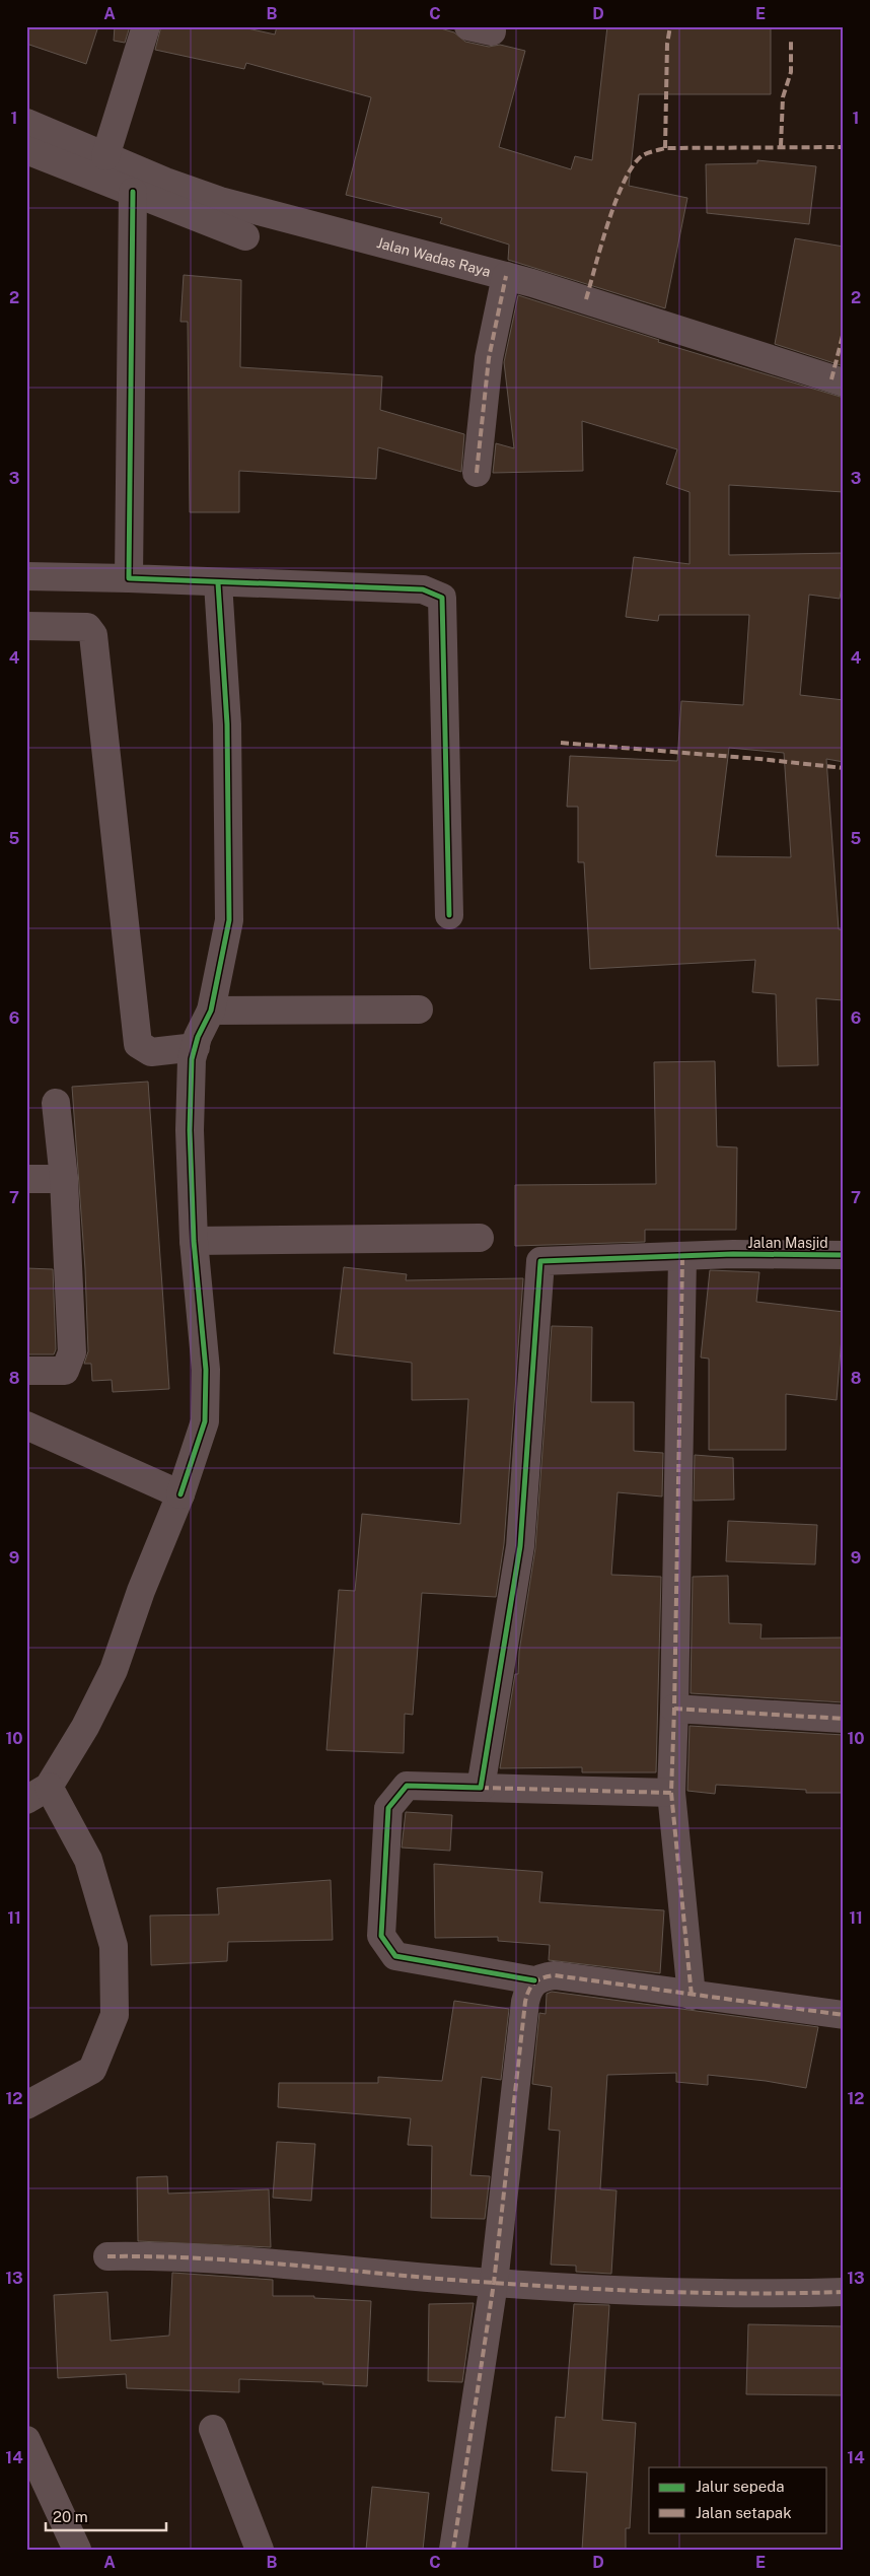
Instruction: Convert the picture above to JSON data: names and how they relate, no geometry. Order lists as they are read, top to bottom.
{
  "streets": {
    "street": ["Jalan Wadas Raya", "Jalan Masjid"]
  },
  "legend": ["Jalur sepeda", "Jalan setapak"],
  "scale_bar": "20 m",
  "grid": {
    "columns": [
      "A",
      "B",
      "C",
      "D",
      "E"
    ],
    "rows": [
      "1",
      "2",
      "3",
      "4",
      "5",
      "6",
      "7",
      "8",
      "9",
      "10",
      "11",
      "12",
      "13",
      "14"
    ]
  }
}
